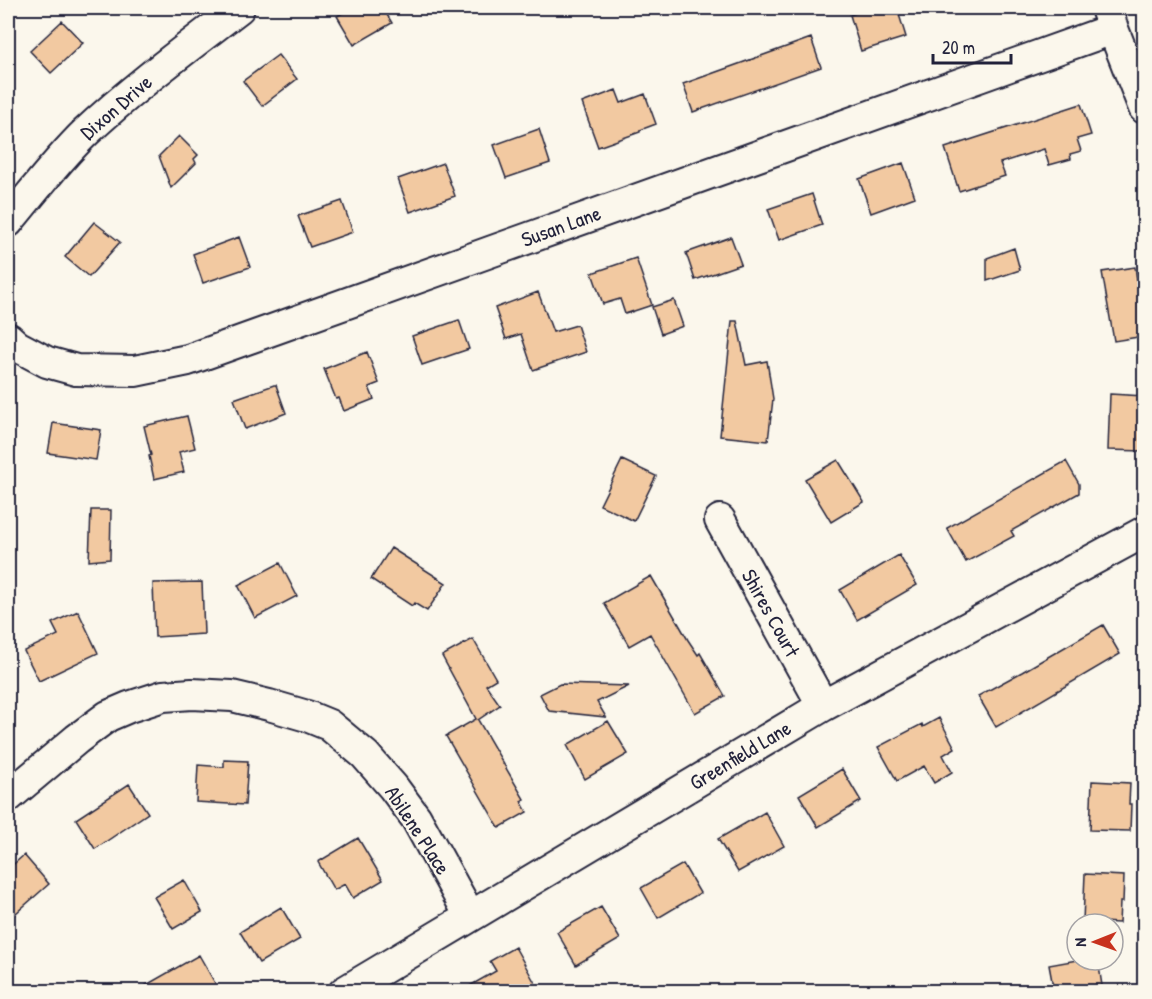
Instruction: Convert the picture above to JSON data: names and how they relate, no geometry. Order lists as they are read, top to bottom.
{
  "streets": {
    "street": [
      "Dixon Drive",
      "Susan Lane",
      "Shires Court",
      "Greenfield Lane",
      "Abilene Place"
    ]
  },
  "crossings": [
    ["Shires Court", "Greenfield Lane"],
    ["Greenfield Lane", "Abilene Place"]
  ],
  "scale_bar": "20 m",
  "north": "left"
}
